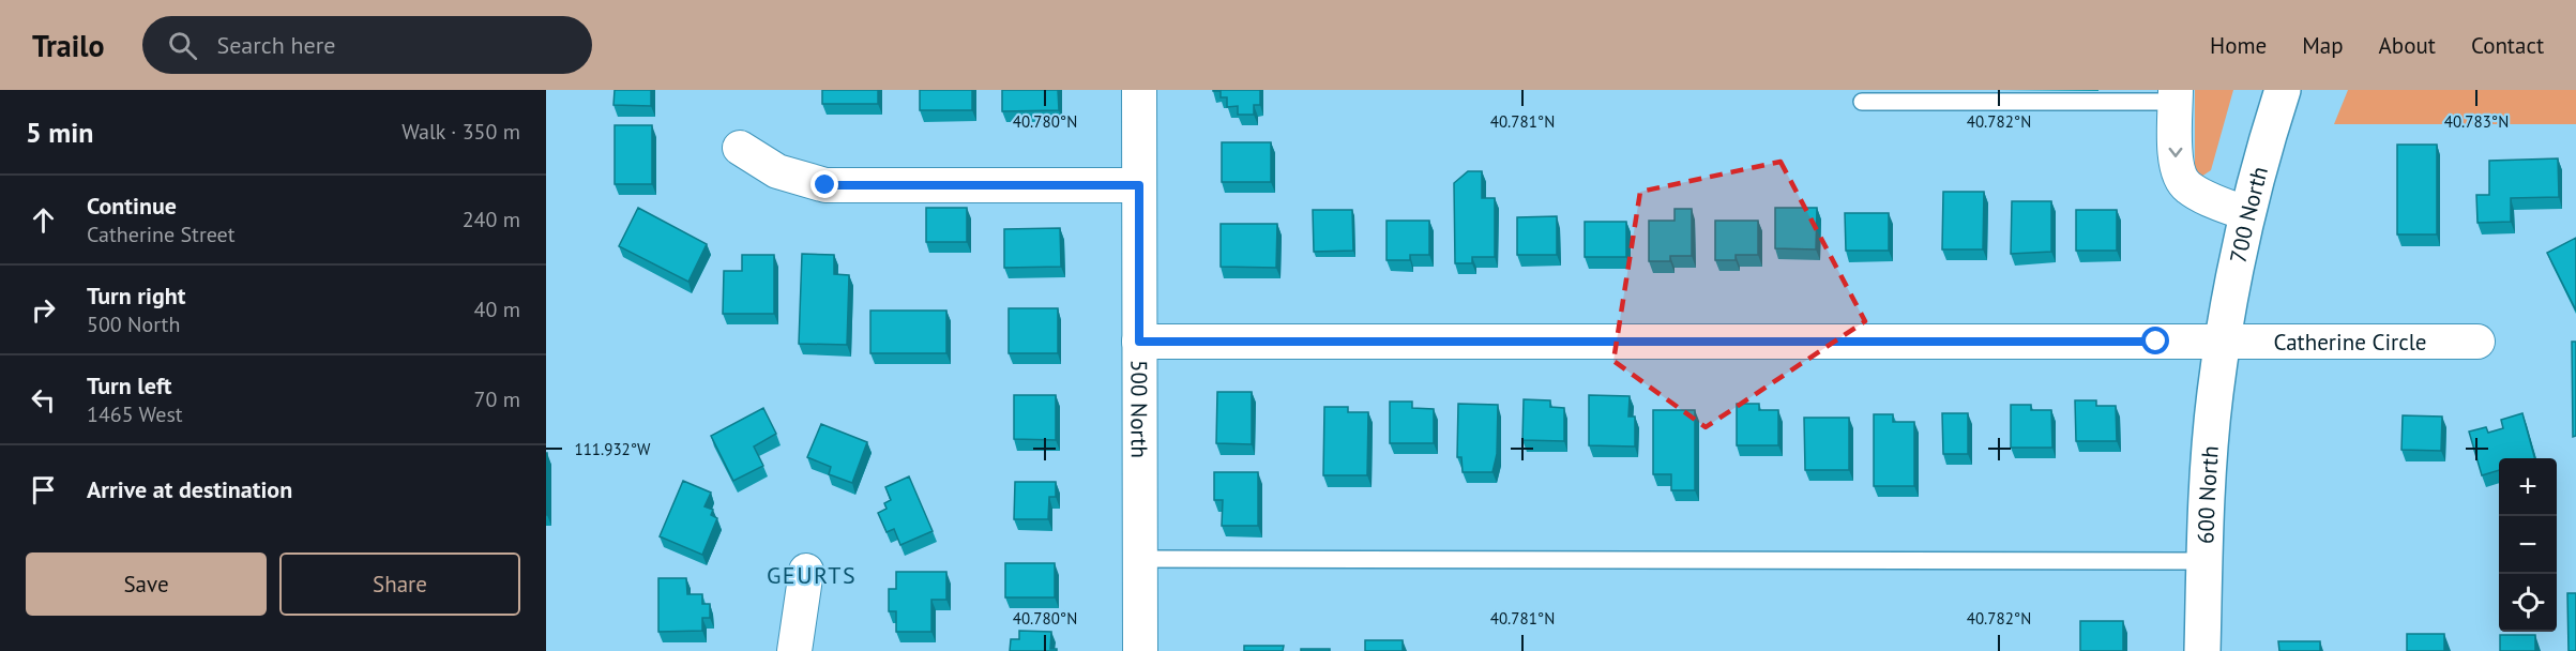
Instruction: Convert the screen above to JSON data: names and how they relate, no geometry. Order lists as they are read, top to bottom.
{
  "streets": {
    "main road": ["700 North", "600 North"],
    "street": ["Catherine Circle", "500 North"]
  },
  "crossings": [
    ["700 North", "Catherine Circle"],
    ["700 North", "600 North"],
    ["Catherine Circle", "500 North"],
    ["Catherine Circle", "600 North"]
  ],
  "districts": ["GEURTS"],
  "page": {
    "header": "Trailo",
    "search": "Search here",
    "nav": [
      "Home",
      "Map",
      "About",
      "Contact"
    ],
    "heading": ["5 min", "Walk · 350 m"],
    "list": [
      ["Continue", "Catherine Street", "240 m"],
      ["Turn right", "500 North", "40 m"],
      ["Turn left", "1465 West", "70 m"],
      "Arrive at destination"
    ],
    "map_buttons": ["+", "−"],
    "buttons": ["Save", "Share"]
  },
  "coordinates": [
    "40.780°N",
    "40.781°N",
    "40.782°N",
    "40.783°N",
    "111.932°W"
  ]
}
